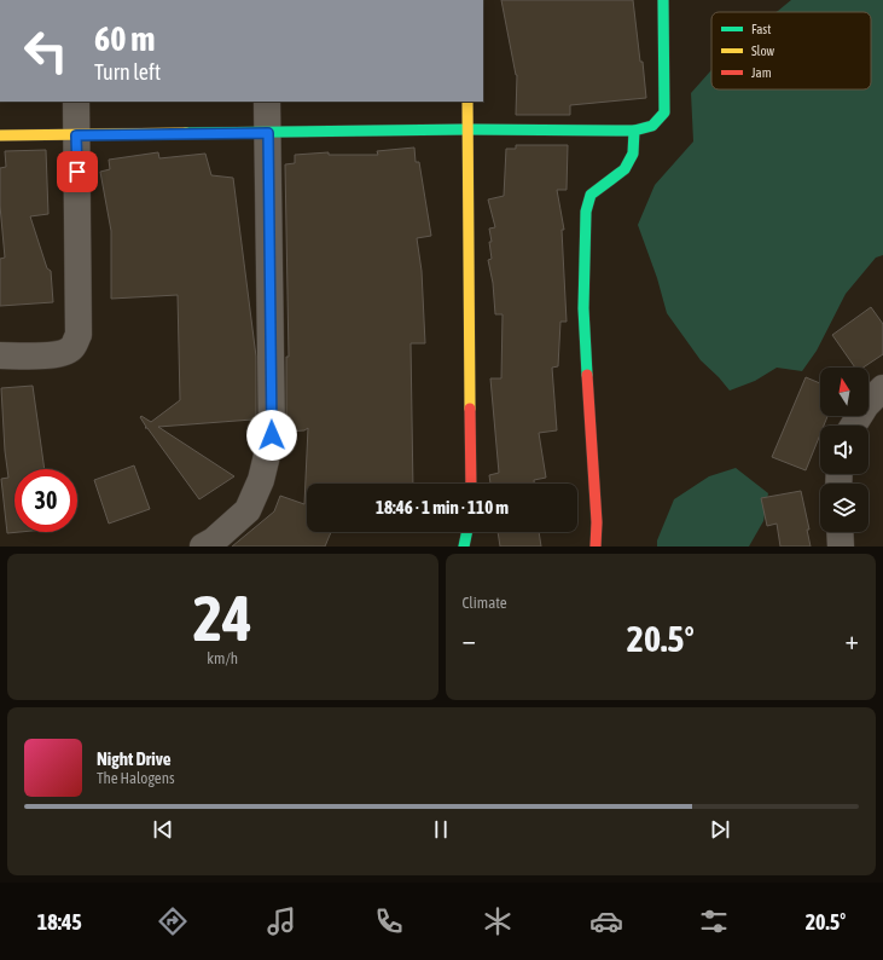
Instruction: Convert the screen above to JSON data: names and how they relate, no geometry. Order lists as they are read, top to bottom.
{
  "legend": ["Fast", "Slow", "Jam"],
  "north": "top",
  "page": {
    "turn": ["60 m", "Turn left"],
    "limit": "30",
    "trip": "18:46 · 1 min · 110 m",
    "tile": [
      ["24", "km/h"],
      "Climate"
    ],
    "heat": ["−", "20.5°", "+"],
    "song": ["Night Drive", "The Halogens"],
    "tabs": ["18:45", "20.5°"]
  }
}
